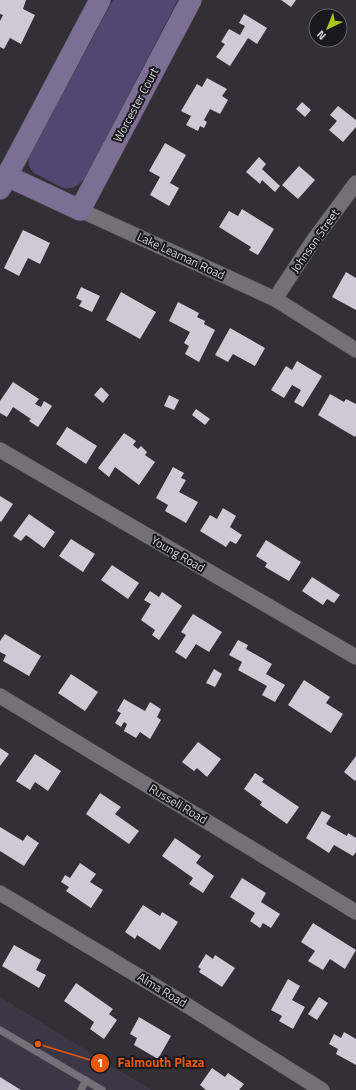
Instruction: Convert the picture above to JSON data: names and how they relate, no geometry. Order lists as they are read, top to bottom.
{
  "streets": {
    "street": [
      "Worcester Court",
      "Johnson Street",
      "Lake Leaman Road",
      "Young Road",
      "Russell Road",
      "Alma Road"
    ]
  },
  "crossings": [
    ["Worcester Court", "Lake Leaman Road"],
    ["Johnson Street", "Lake Leaman Road"]
  ],
  "places": ["Falmouth Plaza"],
  "north": "bottom left"
}
